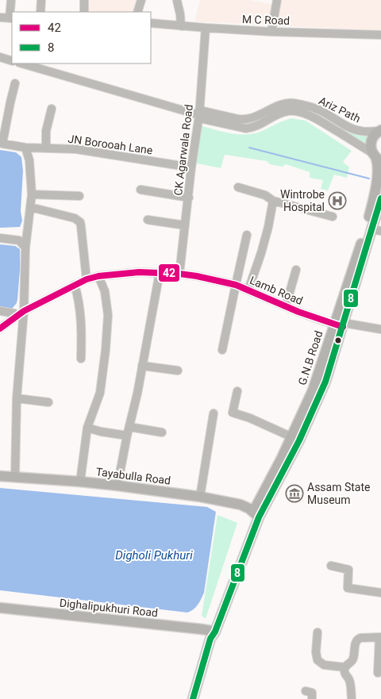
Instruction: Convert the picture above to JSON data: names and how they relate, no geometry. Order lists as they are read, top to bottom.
{
  "streets": {
    "main road": ["G.N.B Road", "Tayabulla Road", "Dighalipukhuri Road"],
    "street": [
      "M C Road",
      "Ariz Path",
      "JN Borooah Lane",
      "CK Agarwala Road",
      "Lamb Road"
    ]
  },
  "crossings": [
    ["M C Road", "CK Agarwala Road"],
    ["Ariz Path", "CK Agarwala Road"],
    ["Ariz Path", "G.N.B Road"],
    ["JN Borooah Lane", "CK Agarwala Road"],
    ["CK Agarwala Road", "Lamb Road"],
    ["Lamb Road", "G.N.B Road"],
    ["G.N.B Road", "Tayabulla Road"]
  ],
  "water": ["Digholi Pukhuri"],
  "places": {
    "hospital": ["Wintrobe Hospital"],
    "museum": ["Assam State Museum"]
  },
  "lines": ["transit line 8", "transit line 42"],
  "legend": ["42", "8"]
}
